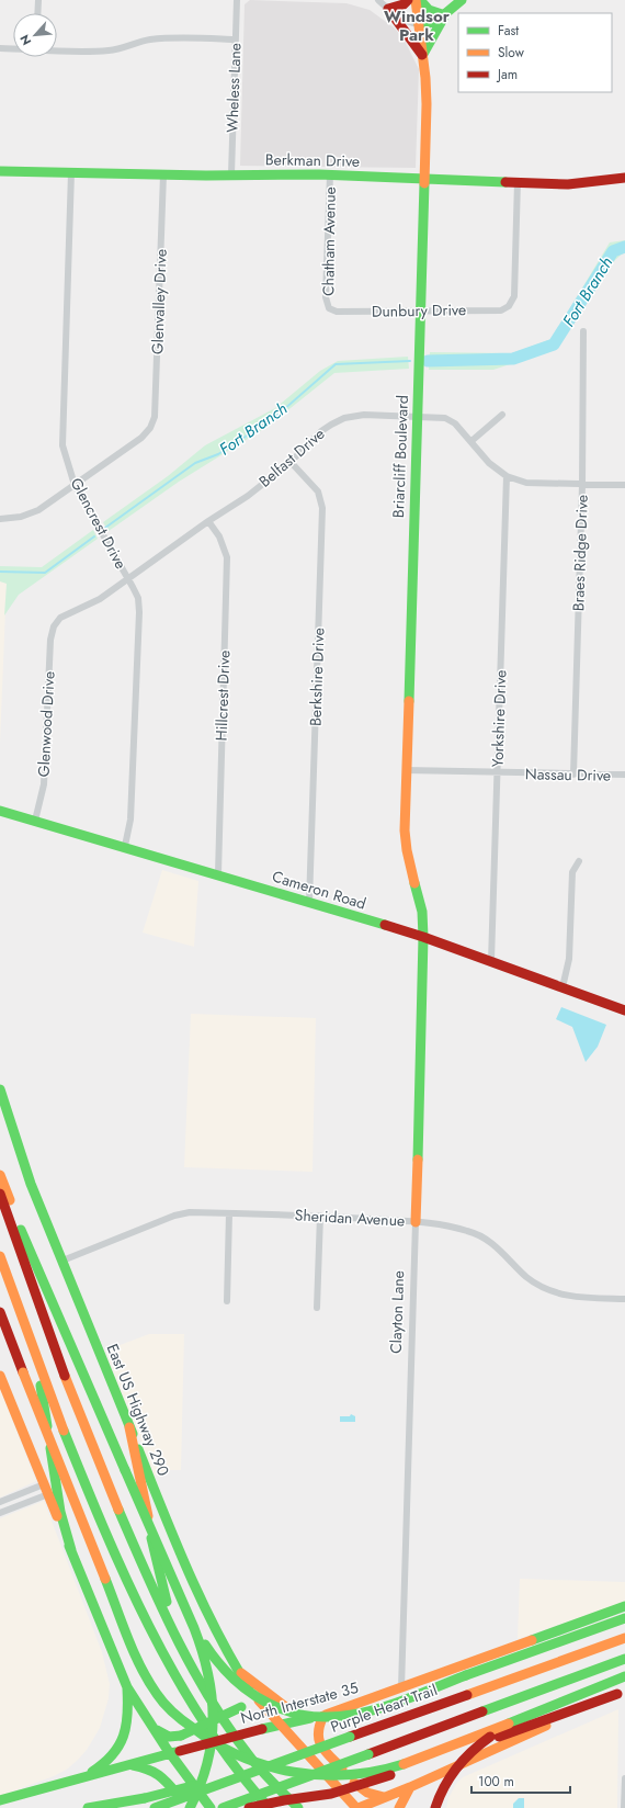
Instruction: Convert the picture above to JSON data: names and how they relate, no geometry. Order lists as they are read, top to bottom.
{
  "streets": {
    "main road": [
      "Berkman Drive",
      "Briarcliff Boulevard",
      "Cameron Road",
      "Clayton Lane",
      "East US Highway 290",
      "North Interstate 35",
      "Purple Heart Trail"
    ],
    "street": [
      "Wheless Lane",
      "Chatham Avenue",
      "Glenvalley Drive",
      "Dunbury Drive",
      "Belfast Drive",
      "Glencrest Drive",
      "Braes Ridge Drive",
      "Berkshire Drive",
      "Hillcrest Drive",
      "Yorkshire Drive",
      "Glenwood Drive",
      "Nassau Drive",
      "Sheridan Avenue"
    ]
  },
  "crossings": [
    ["Wheless Lane", "Berkman Drive"],
    ["Berkman Drive", "Chatham Avenue"],
    ["Berkman Drive", "Glenvalley Drive"],
    ["Berkman Drive", "Dunbury Drive"],
    ["Berkman Drive", "Briarcliff Boulevard"],
    ["Berkman Drive", "Glencrest Drive"],
    ["Chatham Avenue", "Dunbury Drive"],
    ["Glenvalley Drive", "Glencrest Drive"],
    ["Dunbury Drive", "Briarcliff Boulevard"],
    ["Briarcliff Boulevard", "Belfast Drive"],
    ["Briarcliff Boulevard", "Nassau Drive"],
    ["Briarcliff Boulevard", "Cameron Road"],
    ["Briarcliff Boulevard", "Clayton Lane"],
    ["Belfast Drive", "Glencrest Drive"],
    ["Belfast Drive", "Braes Ridge Drive"],
    ["Belfast Drive", "Berkshire Drive"],
    ["Belfast Drive", "Hillcrest Drive"],
    ["Belfast Drive", "Yorkshire Drive"],
    ["Belfast Drive", "Glenwood Drive"],
    ["Glencrest Drive", "Cameron Road"],
    ["Braes Ridge Drive", "Nassau Drive"],
    ["Berkshire Drive", "Cameron Road"],
    ["Hillcrest Drive", "Cameron Road"],
    ["Yorkshire Drive", "Nassau Drive"],
    ["Yorkshire Drive", "Cameron Road"],
    ["Glenwood Drive", "Cameron Road"],
    ["Cameron Road", "Clayton Lane"],
    ["Sheridan Avenue", "Clayton Lane"],
    ["Sheridan Avenue", "East US Highway 290"],
    ["Clayton Lane", "North Interstate 35"],
    ["East US Highway 290", "North Interstate 35"]
  ],
  "districts": ["Windsor Park"],
  "water": ["Fort Branch"],
  "legend": ["Fast", "Slow", "Jam"],
  "scale_bar": "100 m",
  "north": "bottom left"
}
